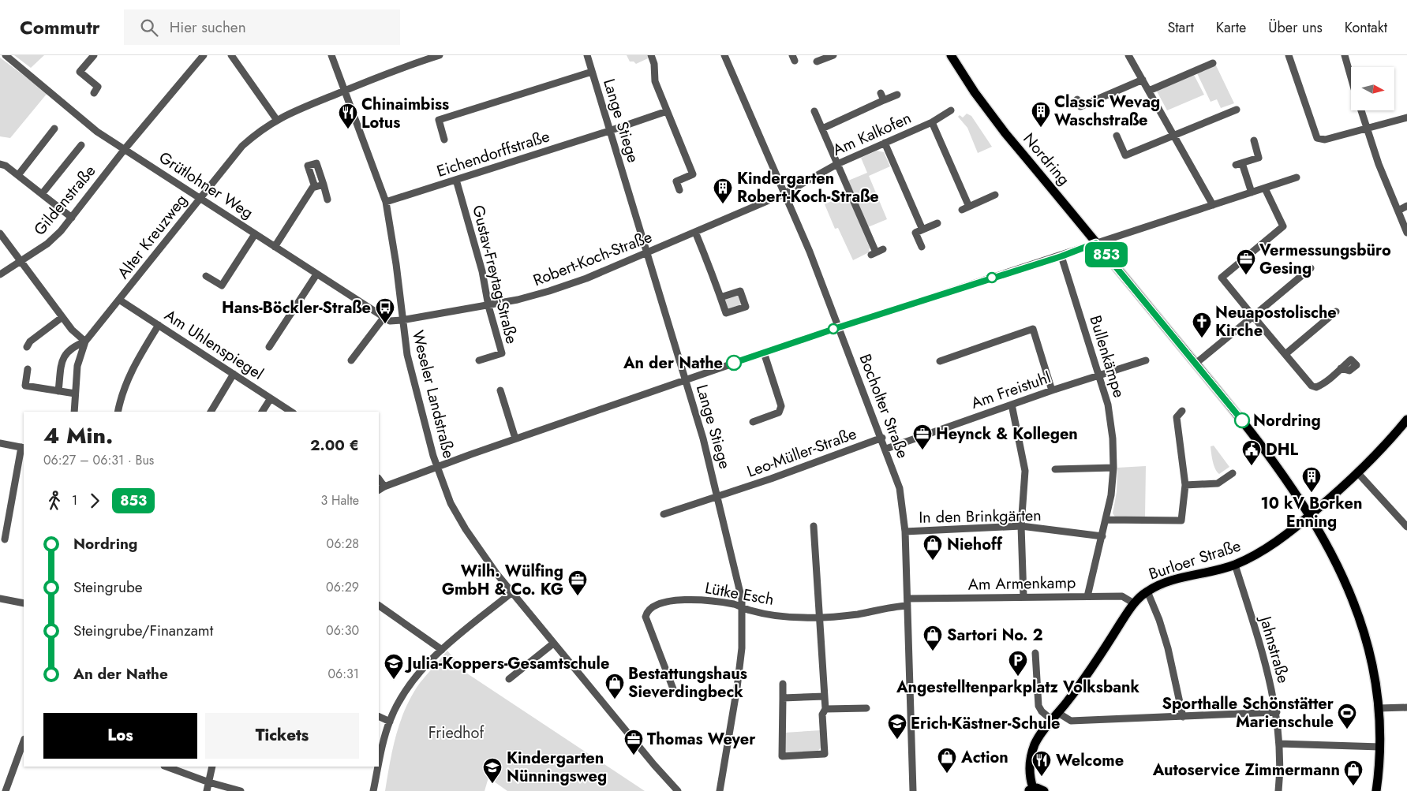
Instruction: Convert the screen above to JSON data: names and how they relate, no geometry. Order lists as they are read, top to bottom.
{
  "streets": {
    "main road": ["Nordring", "Burloer Straße"],
    "street": [
      "Lange Stiege",
      "Am Kalkofen",
      "Eichendorffstraße",
      "Grütlohner Weg",
      "Gildenstraße",
      "Alter Kreuzweg",
      "Robert-Koch-Straße",
      "Gustav-Freytag-Straße",
      "Am Uhlenspiegel",
      "Bullenkämpe",
      "Am Freistuhl",
      "Weseler Landstraße",
      "Bocholter Straße",
      "Leo-Müller-Straße",
      "In den Brinkgärten",
      "Am Armenkamp",
      "Lütke Esch",
      "Jahnstraße"
    ]
  },
  "crossings": [
    ["Lange Stiege", "Eichendorffstraße"],
    ["Lange Stiege", "Robert-Koch-Straße"],
    ["Lange Stiege", "Leo-Müller-Straße"],
    ["Lange Stiege", "Lütke Esch"],
    ["Am Kalkofen", "Robert-Koch-Straße"],
    ["Am Kalkofen", "Bocholter Straße"],
    ["Eichendorffstraße", "Gustav-Freytag-Straße"],
    ["Eichendorffstraße", "Weseler Landstraße"],
    ["Nordring", "Burloer Straße"],
    ["Grütlohner Weg", "Gildenstraße"],
    ["Grütlohner Weg", "Alter Kreuzweg"],
    ["Grütlohner Weg", "Robert-Koch-Straße"],
    ["Grütlohner Weg", "Weseler Landstraße"],
    ["Alter Kreuzweg", "Am Uhlenspiegel"],
    ["Alter Kreuzweg", "Weseler Landstraße"],
    ["Robert-Koch-Straße", "Gustav-Freytag-Straße"],
    ["Robert-Koch-Straße", "Weseler Landstraße"],
    ["Robert-Koch-Straße", "Bocholter Straße"],
    ["Bullenkämpe", "Am Freistuhl"],
    ["Bullenkämpe", "In den Brinkgärten"],
    ["Bullenkämpe", "Am Armenkamp"],
    ["Am Freistuhl", "Bocholter Straße"],
    ["Bocholter Straße", "Leo-Müller-Straße"],
    ["Bocholter Straße", "In den Brinkgärten"],
    ["Bocholter Straße", "Am Armenkamp"],
    ["Bocholter Straße", "Lütke Esch"],
    ["Burloer Straße", "Am Armenkamp"],
    ["Burloer Straße", "Jahnstraße"],
    ["Am Armenkamp", "Lütke Esch"]
  ],
  "parks": ["Friedhof"],
  "places": {
    "building": ["Classic Wevag Waschstraße", "Kindergarten Robert-Koch-Straße", "10 kV Borken Enning"],
    "restaurant": ["Chinaimbiss Lotus", "Welcome"],
    "office": [
      "Vermessungsbüro Gesing",
      "Heynck & Kollegen",
      "Wilh. Wülfing GmbH & Co. KG",
      "Thomas Weyer"
    ],
    "bus stop": ["Hans-Böckler-Straße"],
    "church": ["Neuapostolische Kirche"],
    "other": ["An der Nathe", "Nordring"],
    "public building": ["DHL"],
    "shop": [
      "Niehoff",
      "Sartori No. 2",
      "Bestattungshaus Sieverdingbeck",
      "Action",
      "Autoservice Zimmermann"
    ],
    "parking": ["Angestelltenparkplatz Volksbank"],
    "school or university": ["Julia-Koppers-Gesamtschule", "Erich-Kästner-Schule", "Kindergarten Nünningsweg"],
    "sports": ["Sporthalle Schönstätter Marienschule"]
  },
  "lines": ["bus line 853"],
  "north": "right",
  "page": {
    "header": "Commutr",
    "search": "Hier suchen",
    "nav": [
      "Start",
      "Karte",
      "Über uns",
      "Kontakt"
    ],
    "on_map": "853",
    "heading": ["4 Min.", "06:27 – 06:31 · Bus", "2.00 €"],
    "legs": ["1", "853", "3 Halte"],
    "list": [
      {
        "name": "Nordring",
        "value": "06:28"
      },
      {
        "name": "Steingrube",
        "value": "06:29"
      },
      {
        "name": "Steingrube/Finanzamt",
        "value": "06:30"
      },
      {
        "name": "An der Nathe",
        "value": "06:31"
      }
    ],
    "buttons": ["Los", "Tickets"]
  }
}
